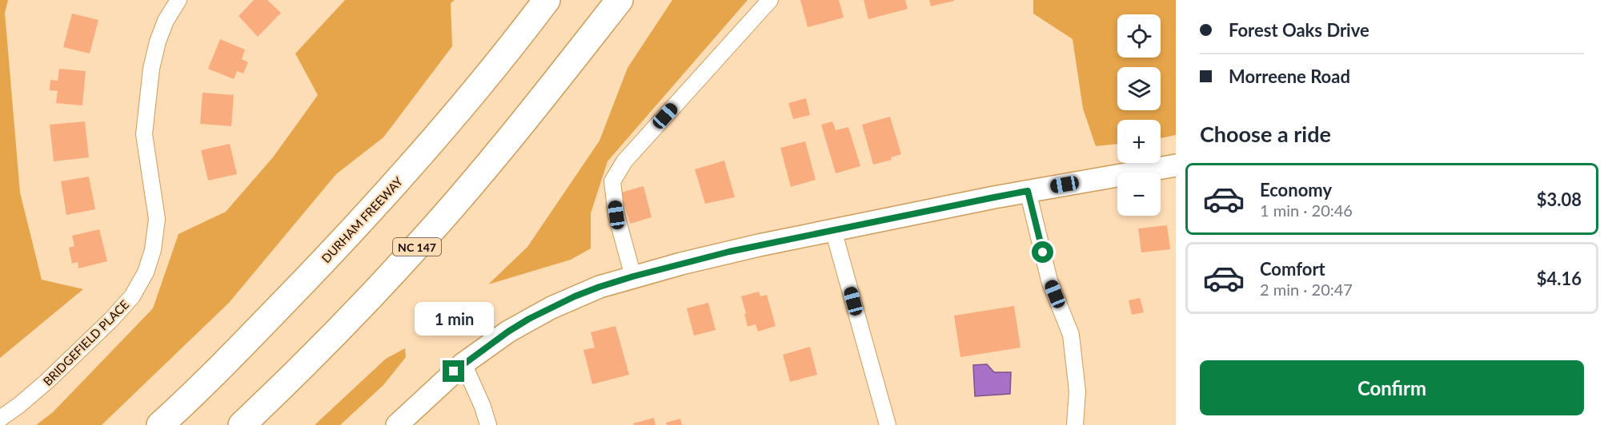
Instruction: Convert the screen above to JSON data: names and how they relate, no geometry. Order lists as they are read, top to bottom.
{
  "streets": {
    "highway": ["DURHAM FREEWAY", "NC 147"],
    "street": ["BRIDGEFIELD PLACE"]
  },
  "page": {
    "banner": ["Forest Oaks Drive", "Morreene Road"],
    "map_buttons": ["+", "−"],
    "heading": "Choose a ride",
    "list": [
      {
        "name": "Economy",
        "note": "1 min · 20:46",
        "value": "$3.08"
      },
      {
        "name": "Comfort",
        "note": "2 min · 20:47",
        "value": "$4.16"
      }
    ],
    "bubble": "1 min",
    "buttons": "Confirm"
  }
}
